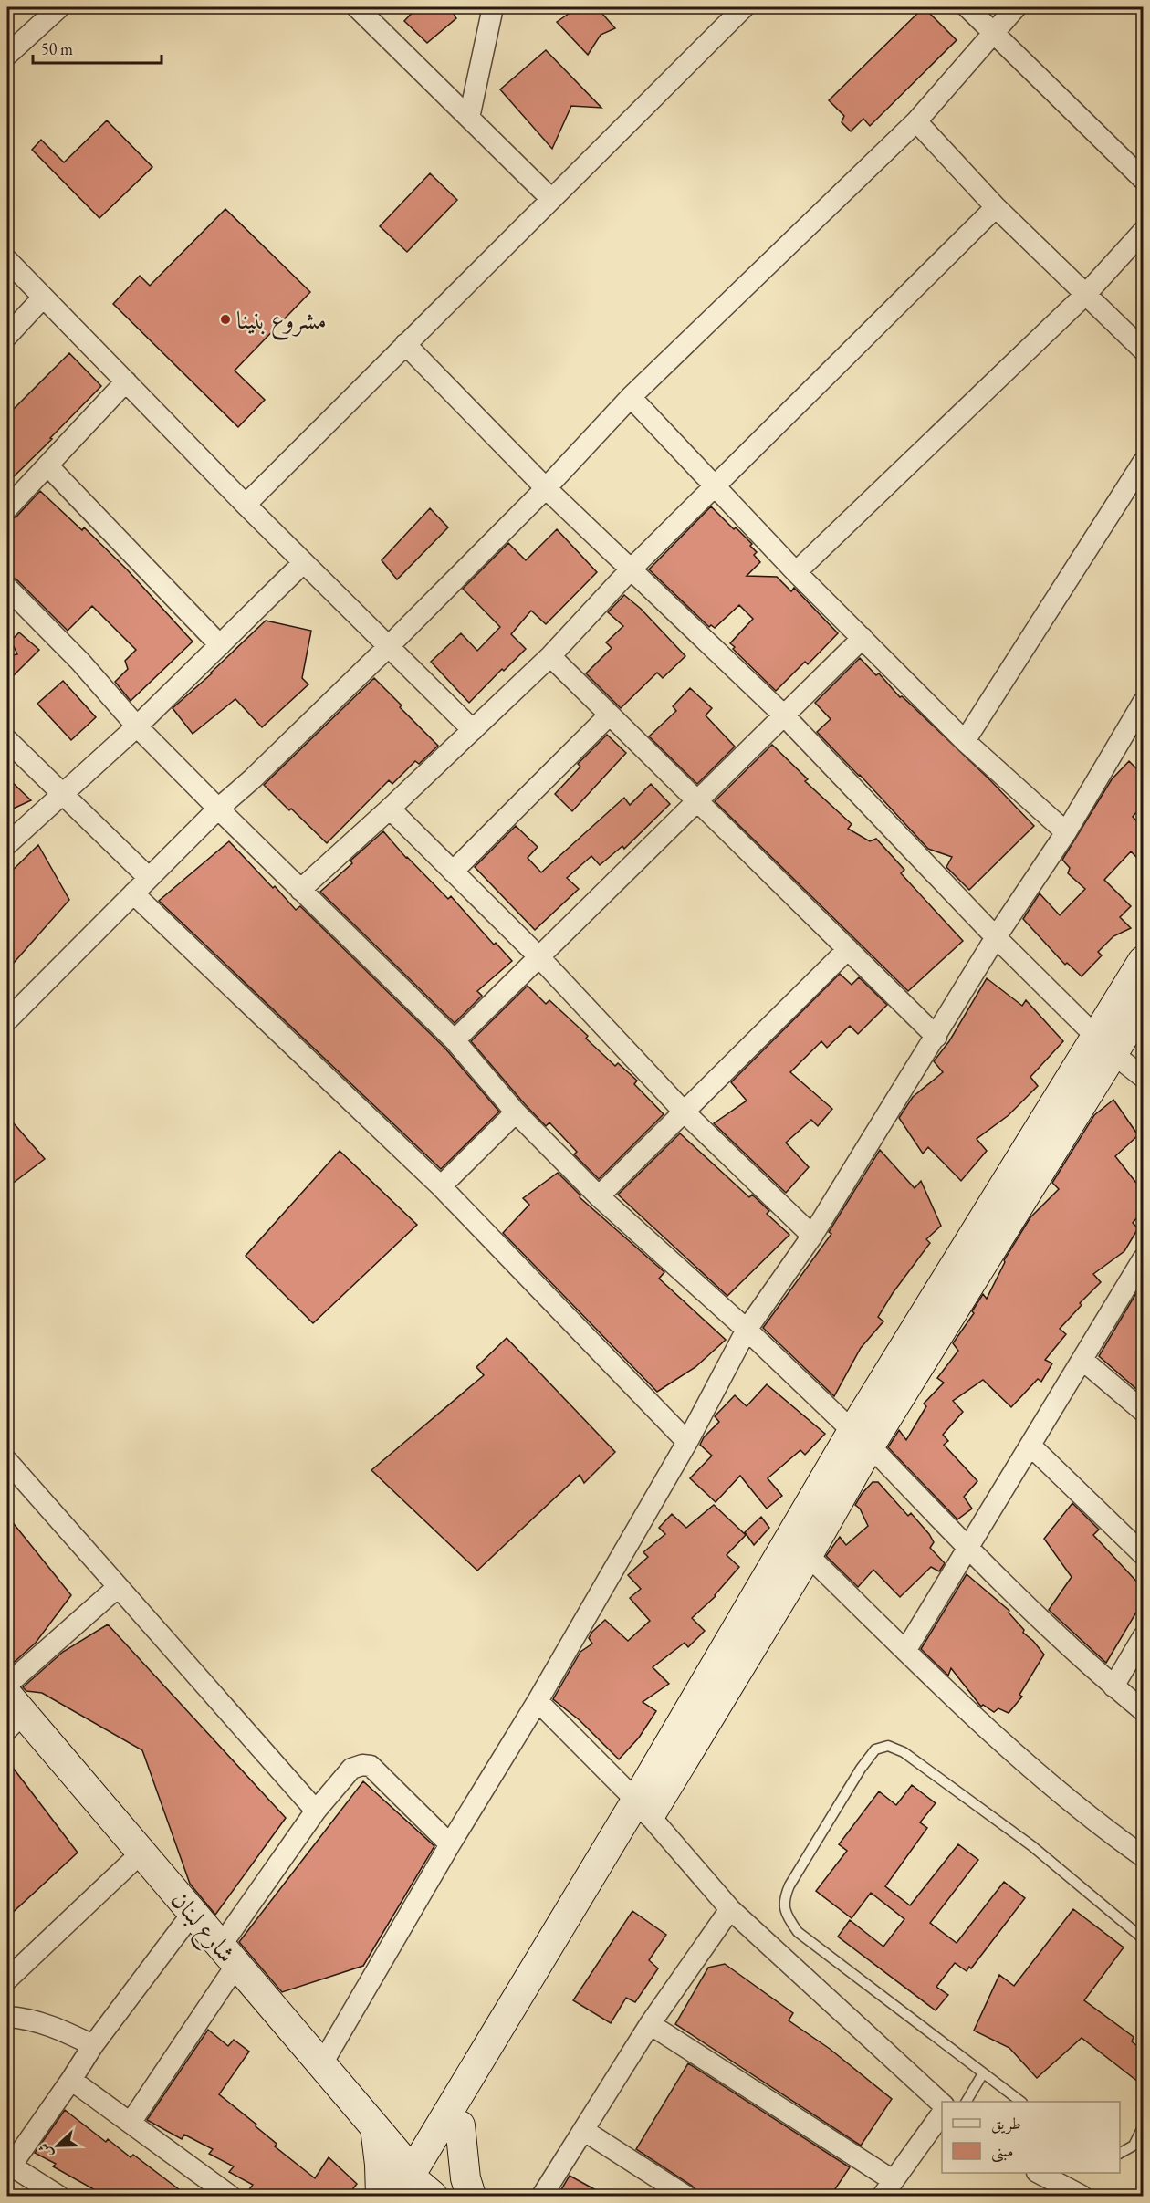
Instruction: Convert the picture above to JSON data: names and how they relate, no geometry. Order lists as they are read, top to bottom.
{
  "streets": {
    "street": ["شارع لبنان"]
  },
  "places": ["مشروع بنينا"],
  "legend": ["طريق", "مبنى"],
  "scale_bar": "50 m",
  "north": "left"
}
